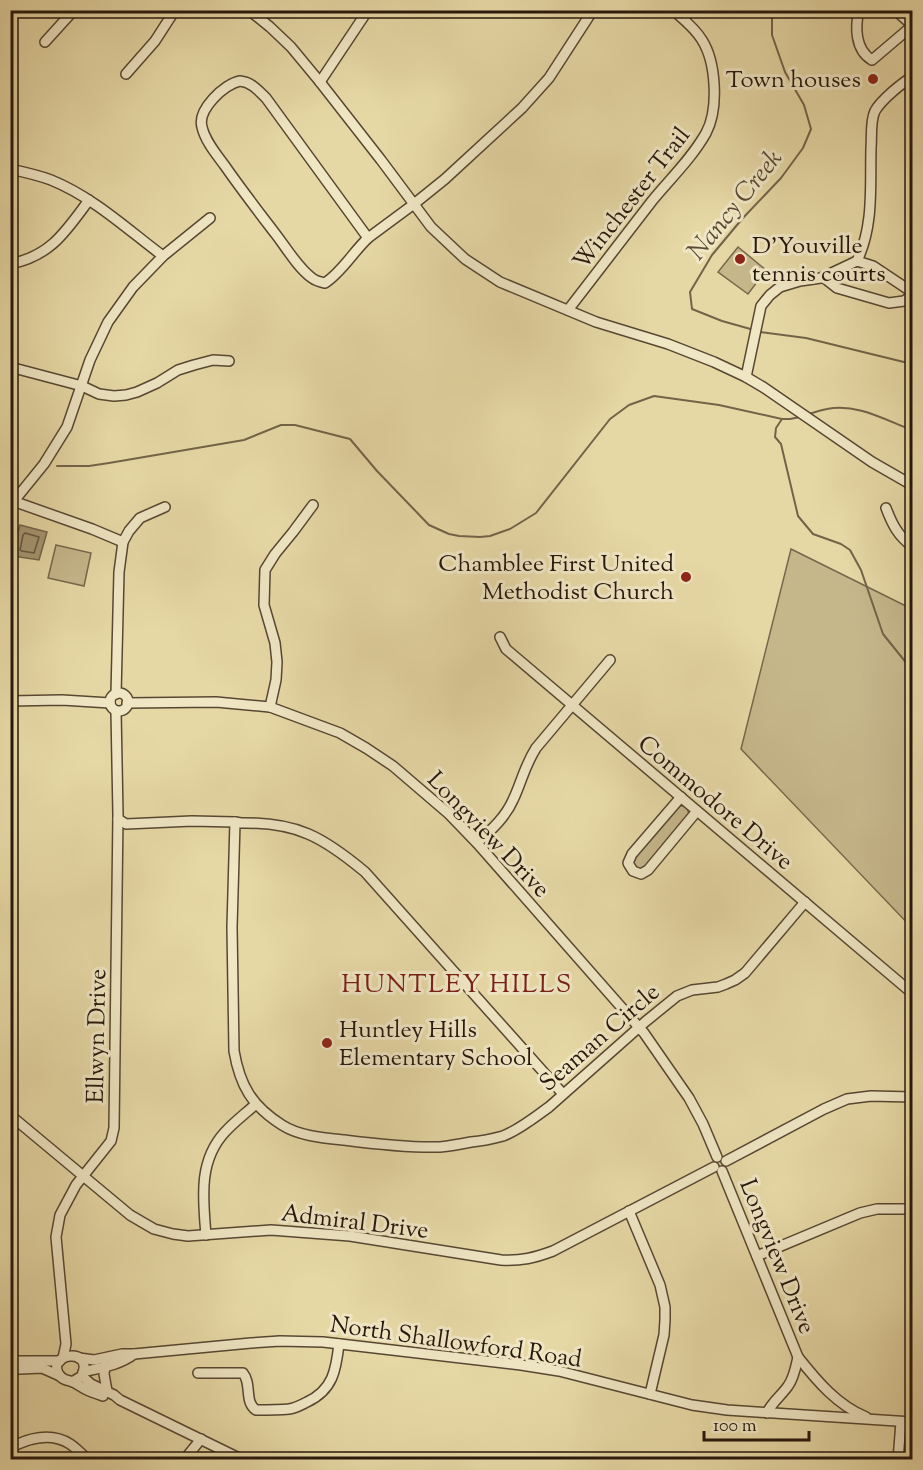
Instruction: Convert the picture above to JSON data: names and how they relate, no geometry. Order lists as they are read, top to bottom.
{
  "streets": {
    "street": [
      "Winchester Trail",
      "Commodore Drive",
      "Longview Drive",
      "Ellwyn Drive",
      "Seaman Circle",
      "Admiral Drive",
      "North Shallowford Road"
    ]
  },
  "crossings": [
    ["Commodore Drive", "Seaman Circle"],
    ["Longview Drive", "Ellwyn Drive"],
    ["Longview Drive", "Seaman Circle"],
    ["Longview Drive", "Admiral Drive"],
    ["Longview Drive", "North Shallowford Road"],
    ["Ellwyn Drive", "Admiral Drive"],
    ["Ellwyn Drive", "North Shallowford Road"]
  ],
  "districts": ["HUNTLEY HILLS"],
  "water": ["Nancy Creek"],
  "places": [
    "Town houses",
    "D'Youville tennis courts",
    "Chamblee First United Methodist Church",
    "Huntley Hills Elementary School"
  ],
  "scale_bar": "100 m"
}
